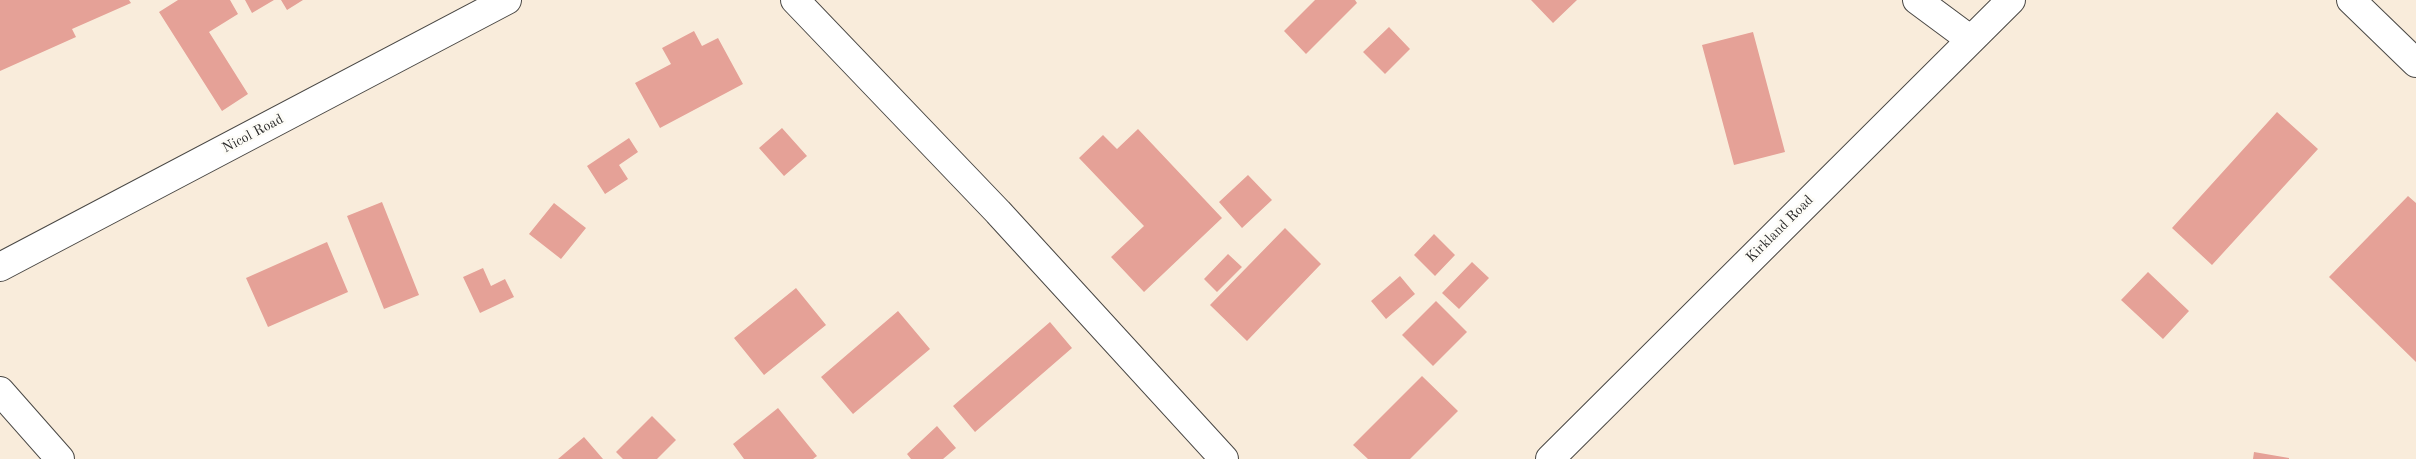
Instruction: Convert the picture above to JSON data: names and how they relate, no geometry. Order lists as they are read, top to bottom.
{
  "streets": {
    "street": ["Nicol Road", "Kirkland Road"]
  }
}
